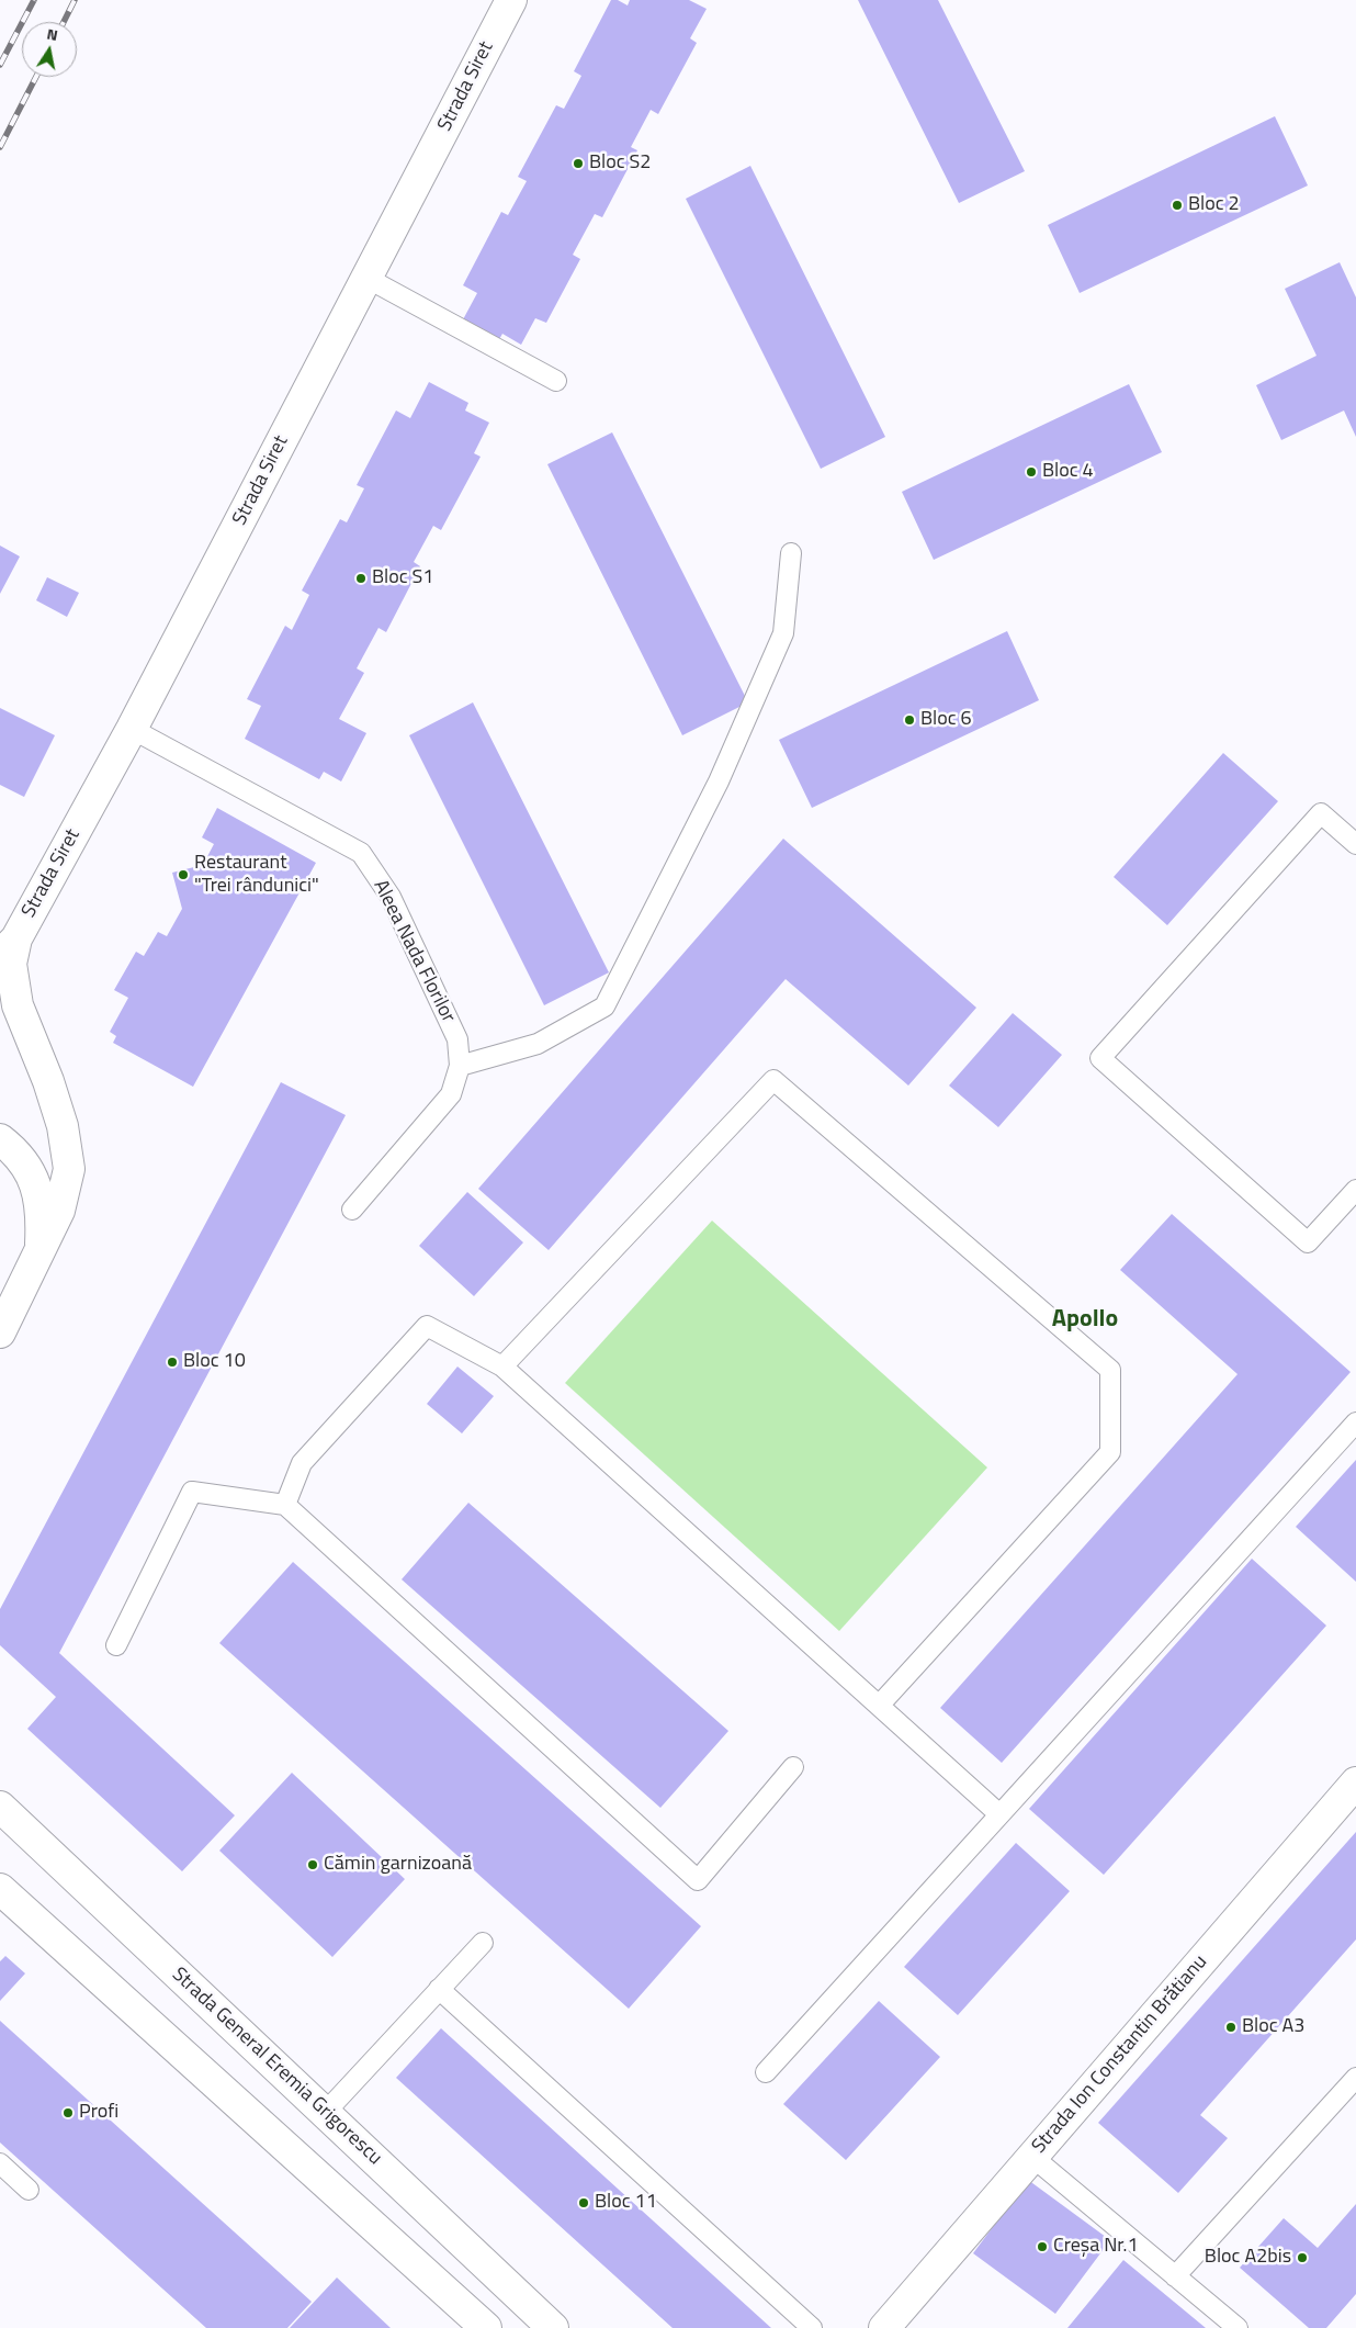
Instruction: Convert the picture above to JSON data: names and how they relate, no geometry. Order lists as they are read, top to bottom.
{
  "streets": {
    "street": ["Strada Siret", "Strada Ion Constantin Brătianu", "Strada General Eremia Grigorescu"],
    "lane": ["Aleea Nada Florilor"]
  },
  "crossings": [
    ["Strada Siret", "Aleea Nada Florilor"]
  ],
  "districts": ["Apollo"],
  "places": [
    "Bloc S2",
    "Bloc 2",
    "Bloc 4",
    "Bloc S1",
    "Bloc 6",
    "Restaurant \"Trei rândunici\"",
    "Bloc 10",
    "Cămin garnizoană",
    "Bloc A3",
    "Profi",
    "Bloc 11",
    "Creșa Nr.1",
    "Bloc A2bis"
  ],
  "north": "top"
}
